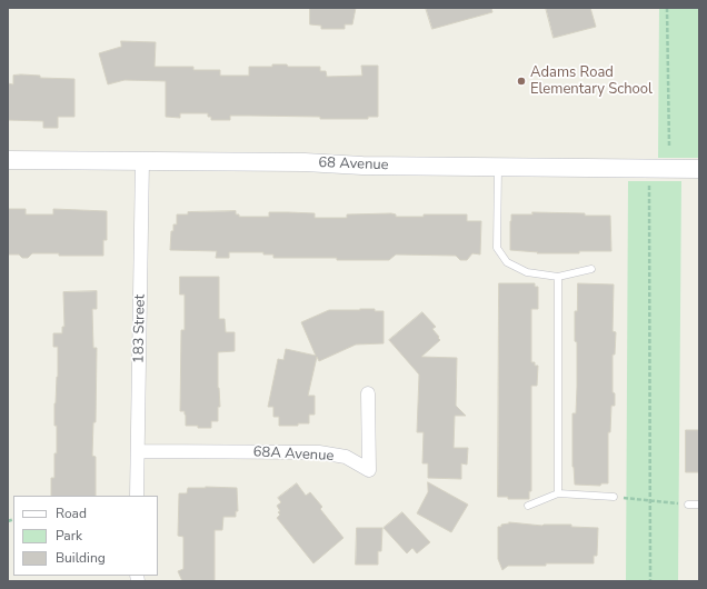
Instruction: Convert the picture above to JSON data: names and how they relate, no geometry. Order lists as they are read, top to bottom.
{
  "streets": {
    "street": ["68 Avenue", "183 Street", "68A Avenue"]
  },
  "crossings": [
    ["68 Avenue", "183 Street"],
    ["183 Street", "68A Avenue"]
  ],
  "places": ["Adams Road Elementary School"],
  "legend": ["Road", "Park", "Building"]
}
